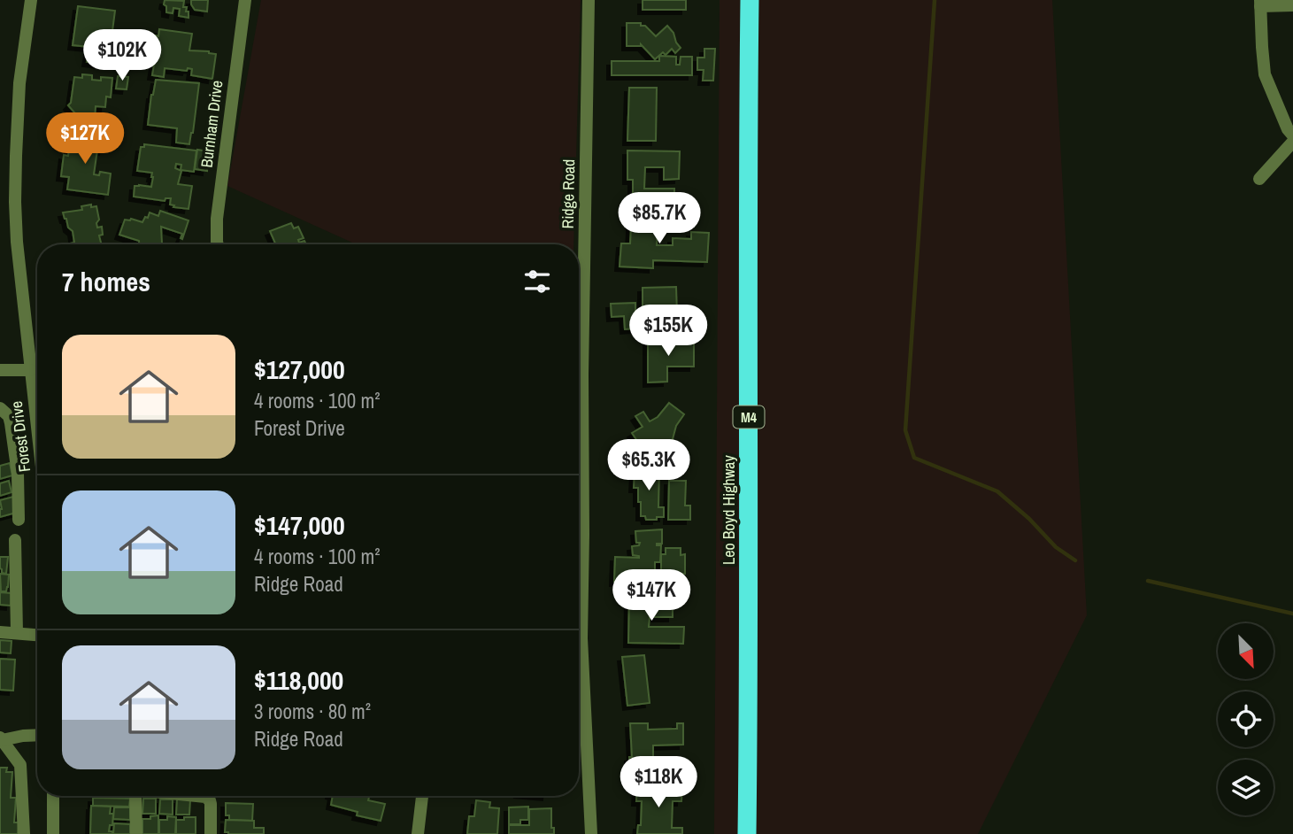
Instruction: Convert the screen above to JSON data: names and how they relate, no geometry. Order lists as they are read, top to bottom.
{
  "streets": {
    "highway": ["M4", "Leo Boyd Highway"],
    "street": ["Burnham Drive", "Ridge Road", "Forest Drive"]
  },
  "north": "bottom right",
  "page": {
    "price": [
      "$102K",
      "$127K",
      "$85.7K",
      "$155K",
      "$65.3K",
      "$147K",
      "$118K"
    ],
    "heading": "7 homes",
    "list": [
      {
        "name": "$127,000",
        "note": "4 rooms · 100 m² · Forest Drive"
      },
      {
        "name": "$147,000",
        "note": "4 rooms · 100 m² · Ridge Road"
      },
      {
        "name": "$118,000",
        "note": "3 rooms · 80 m² · Ridge Road"
      }
    ]
  }
}
